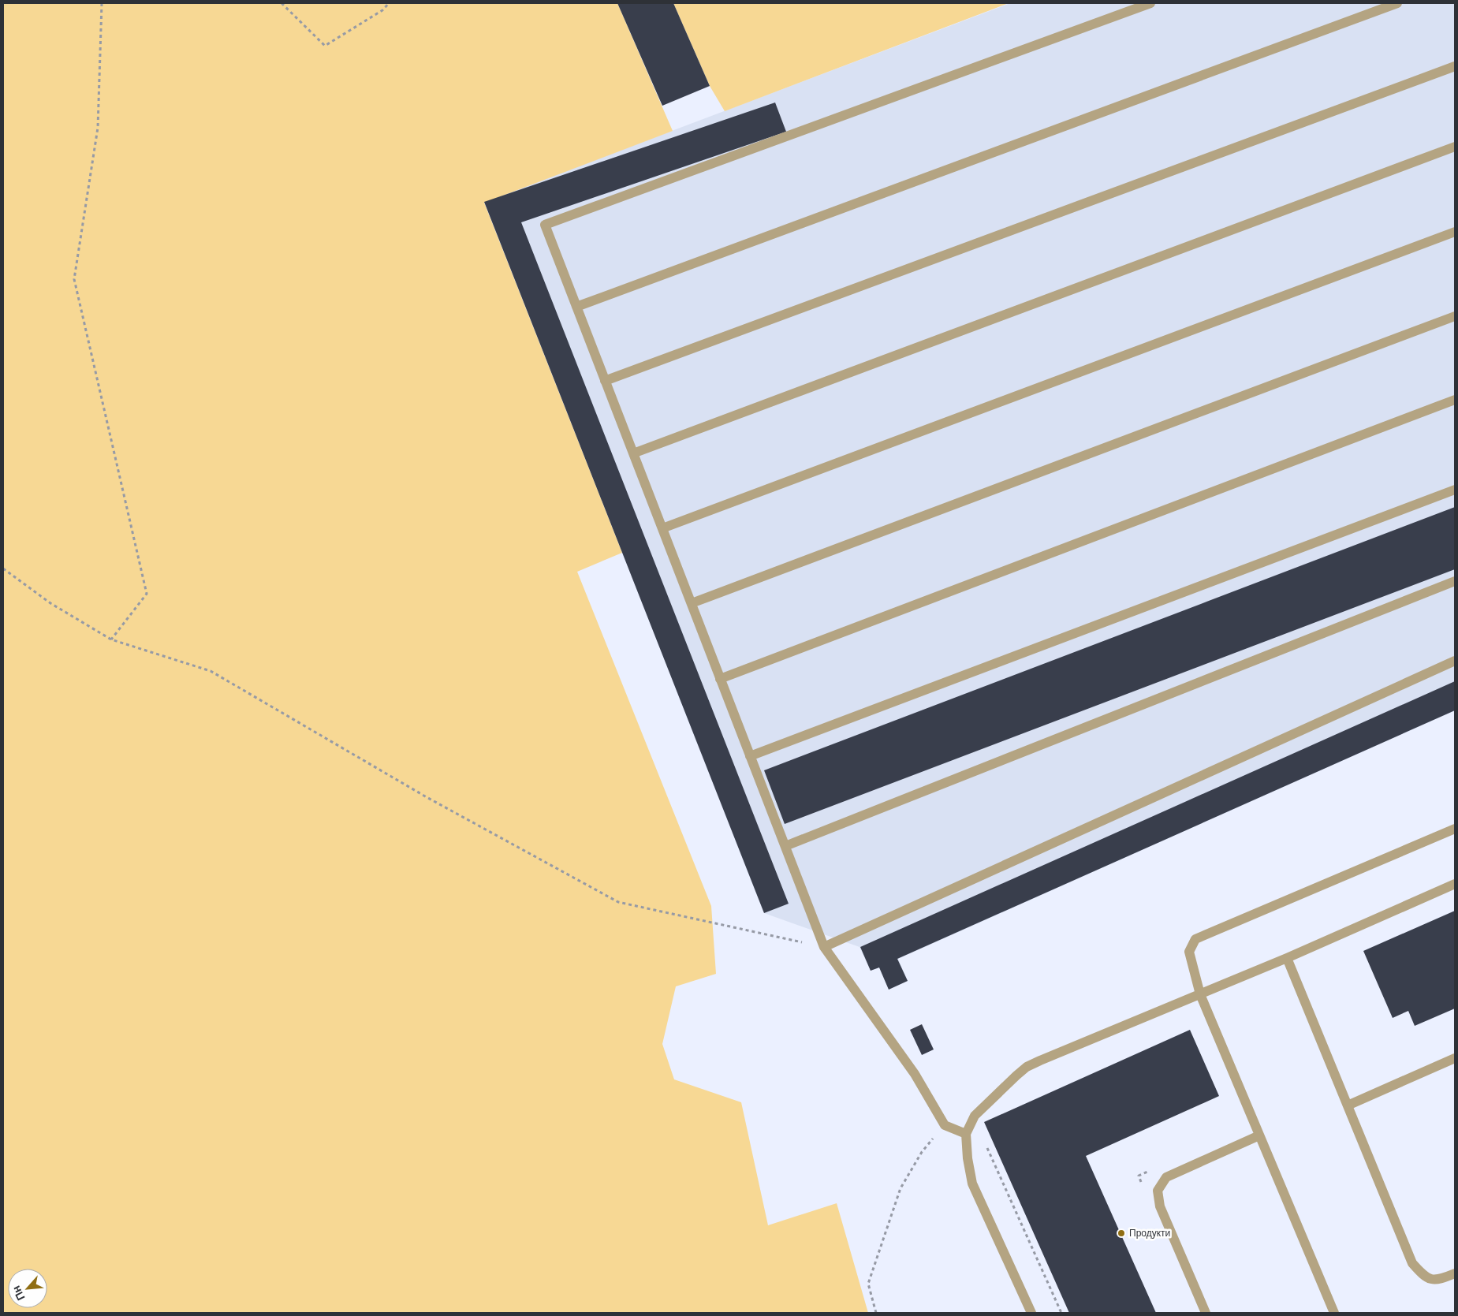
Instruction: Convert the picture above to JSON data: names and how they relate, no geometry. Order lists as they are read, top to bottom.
{
  "places": ["Продукти"],
  "north": "bottom left"
}
